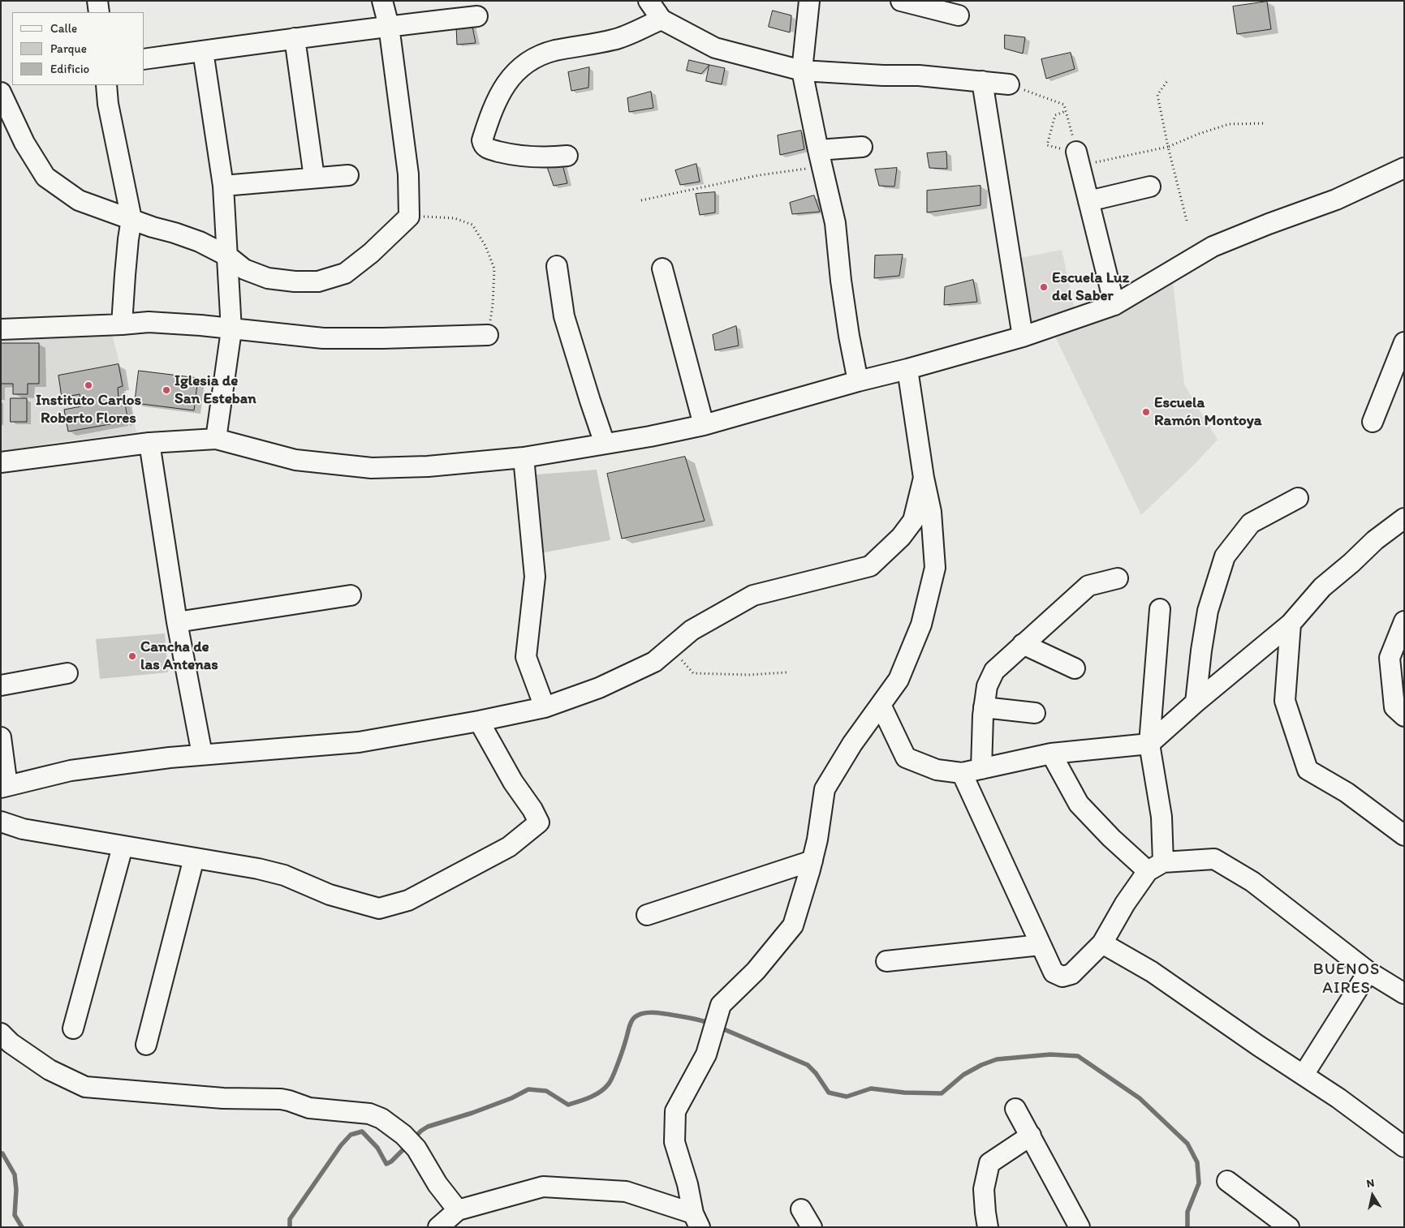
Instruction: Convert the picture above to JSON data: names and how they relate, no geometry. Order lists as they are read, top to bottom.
{
  "districts": ["BUENOS AIRES"],
  "places": [
    "Escuela Luz del Saber",
    "Instituto Carlos Roberto Flores",
    "Iglesia de San Esteban",
    "Escuela Ramón Montoya",
    "Cancha de las Antenas"
  ],
  "legend": ["Calle", "Parque", "Edificio"],
  "north": "top"
}
